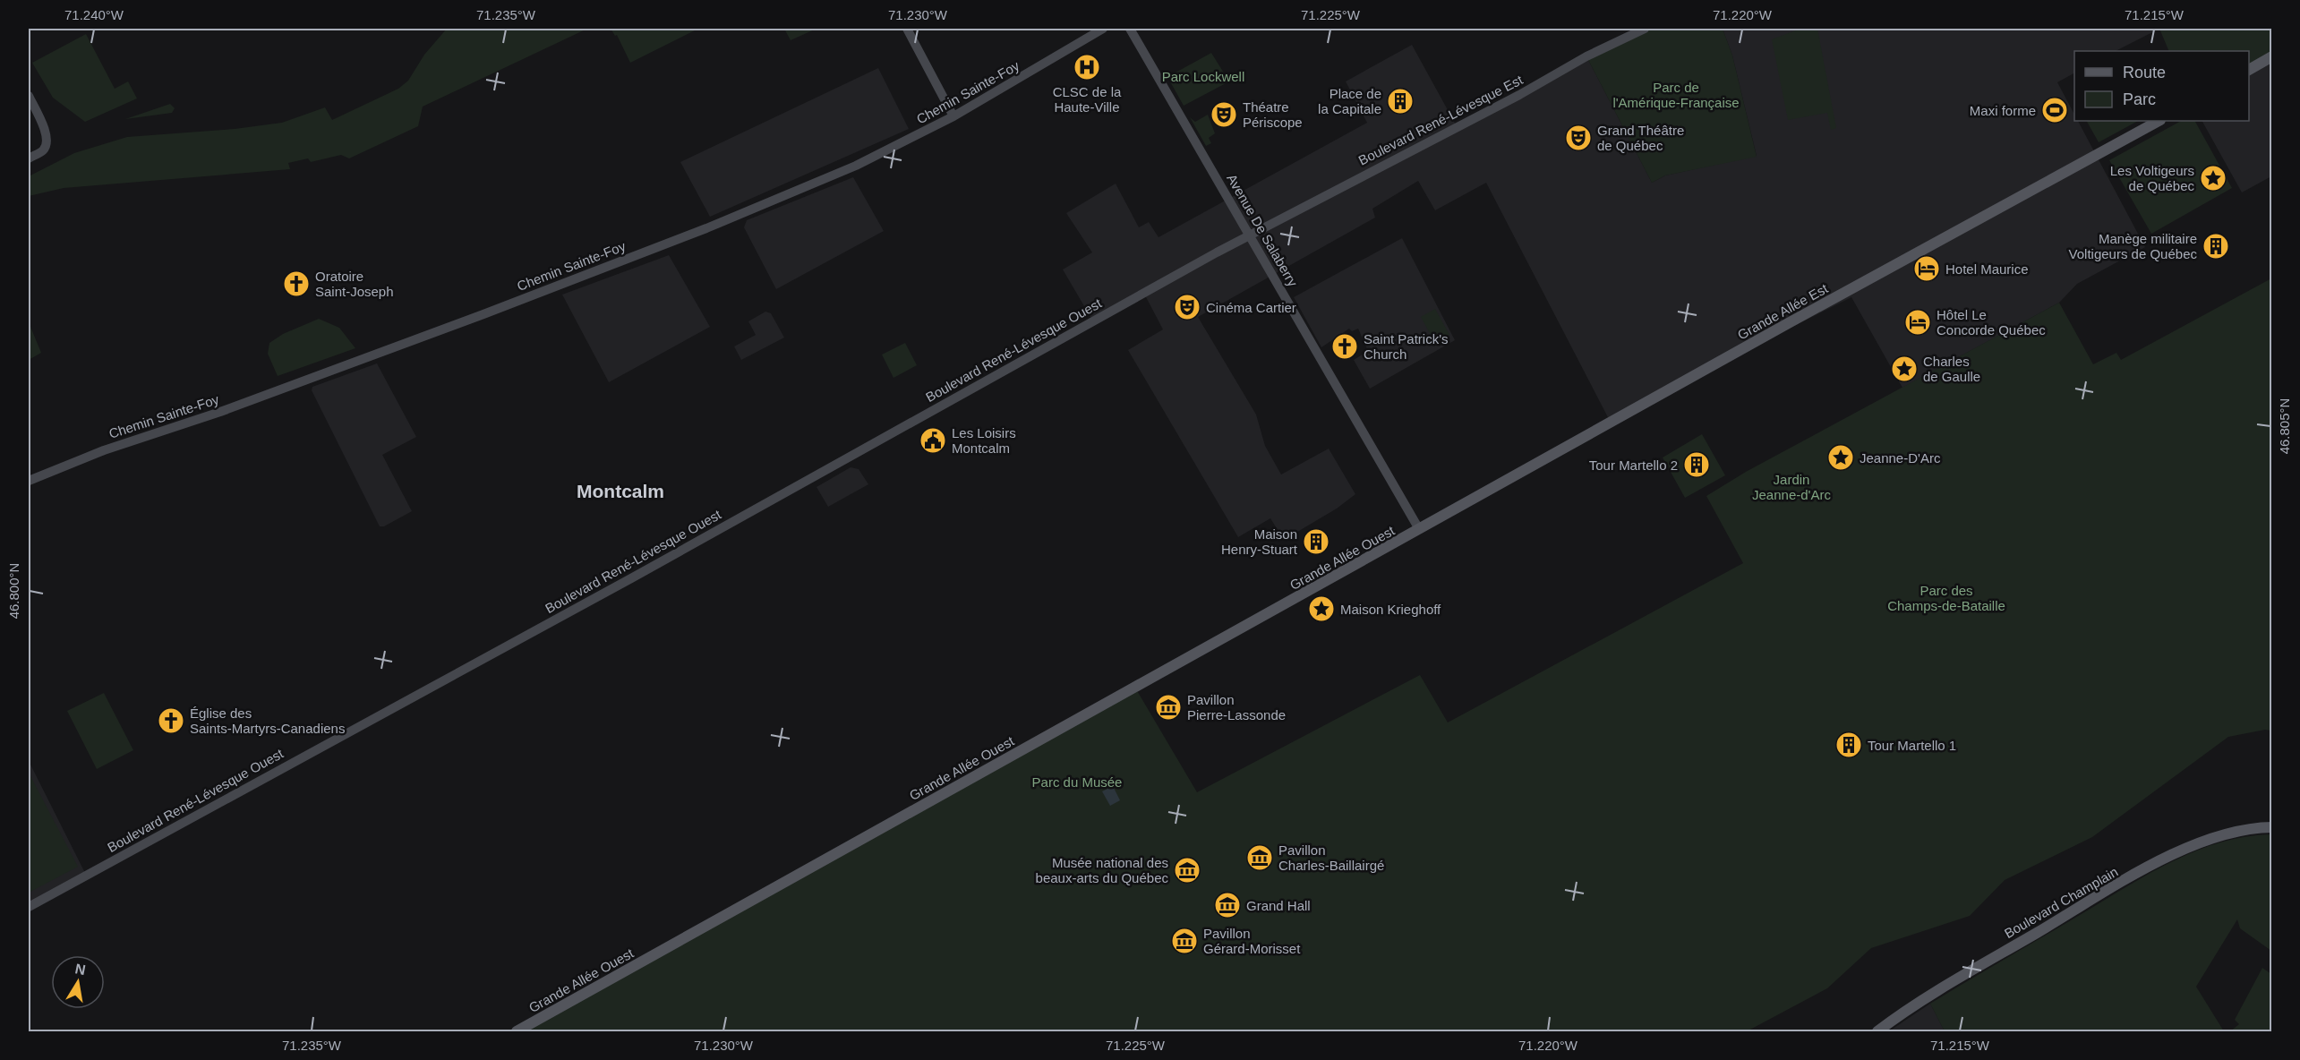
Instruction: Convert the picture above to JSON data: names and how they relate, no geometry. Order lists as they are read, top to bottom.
{
  "streets": {
    "main road": [
      "Chemin Sainte-Foy",
      "Boulevard René-Lévesque Est",
      "Avenue De Salaberry",
      "Grande Allée Est",
      "Boulevard René-Lévesque Ouest",
      "Grande Allée Ouest",
      "Boulevard Champlain"
    ]
  },
  "crossings": [
    ["Boulevard René-Lévesque Est", "Avenue De Salaberry"],
    ["Boulevard René-Lévesque Est", "Boulevard René-Lévesque Ouest"],
    ["Avenue De Salaberry", "Grande Allée Est"],
    ["Avenue De Salaberry", "Boulevard René-Lévesque Ouest"],
    ["Avenue De Salaberry", "Grande Allée Ouest"],
    ["Grande Allée Est", "Grande Allée Ouest"]
  ],
  "districts": ["Montcalm"],
  "parks": [
    "Parc Lockwell",
    "Parc de l'Amérique-Française",
    "Jardin Jeanne-d'Arc",
    "Parc des Champs-de-Bataille",
    "Parc du Musée"
  ],
  "places": {
    "hospital": ["CLSC de la Haute-Ville"],
    "building": [
      "Place de la Capitale",
      "Manège militaire Voltigeurs de Québec",
      "Tour Martello 2",
      "Maison Henry-Stuart",
      "Tour Martello 1"
    ],
    "sports": ["Maxi forme"],
    "theatre": ["Théatre Périscope", "Grand Théâtre de Québec", "Cinéma Cartier"],
    "place": [
      "Les Voltigeurs de Québec",
      "Charles de Gaulle",
      "Jeanne-D'Arc",
      "Maison Krieghoff"
    ],
    "hotel": ["Hotel Maurice", "Hôtel Le Concorde Québec"],
    "church": ["Oratoire Saint-Joseph", "Saint Patrick's Church", "Église des Saints-Martyrs-Canadiens"],
    "public building": ["Les Loisirs Montcalm"],
    "museum": [
      "Pavillon Pierre-Lassonde",
      "Pavillon Charles-Baillairgé",
      "Musée national des beaux-arts du Québec",
      "Grand Hall",
      "Pavillon Gérard-Morisset"
    ]
  },
  "legend": ["Route", "Parc"],
  "north": "top",
  "coordinates": [
    "71.240°W",
    "71.235°W",
    "71.230°W",
    "71.225°W",
    "71.220°W",
    "71.215°W",
    "46.805°N",
    "46.800°N"
  ]
}
